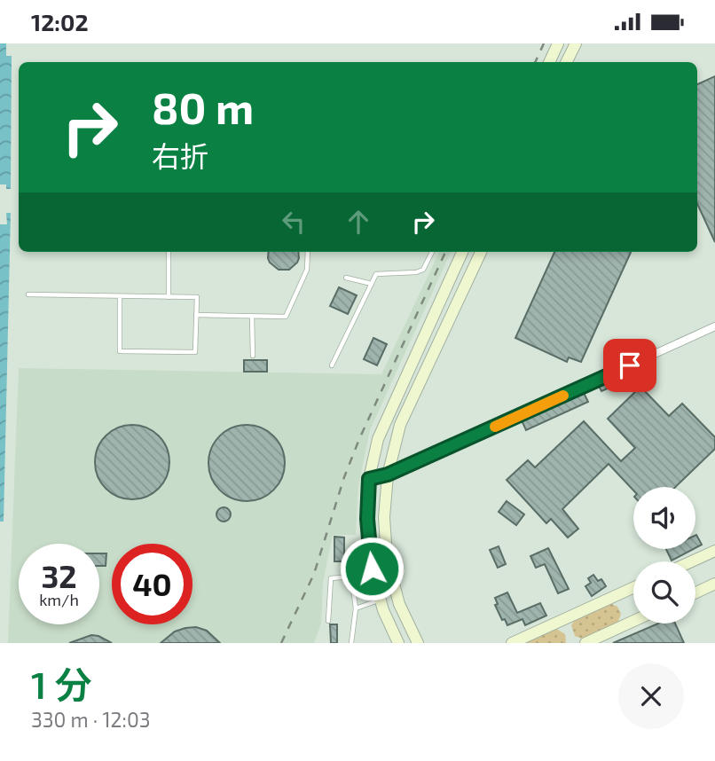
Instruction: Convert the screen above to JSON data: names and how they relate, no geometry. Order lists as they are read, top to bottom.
{
  "page": {
    "status": "12:02",
    "turn": ["80 m", "右折"],
    "speed": "32 km/h",
    "limit": "40",
    "heading": ["1 分", "330 m · 12:03"]
  }
}
